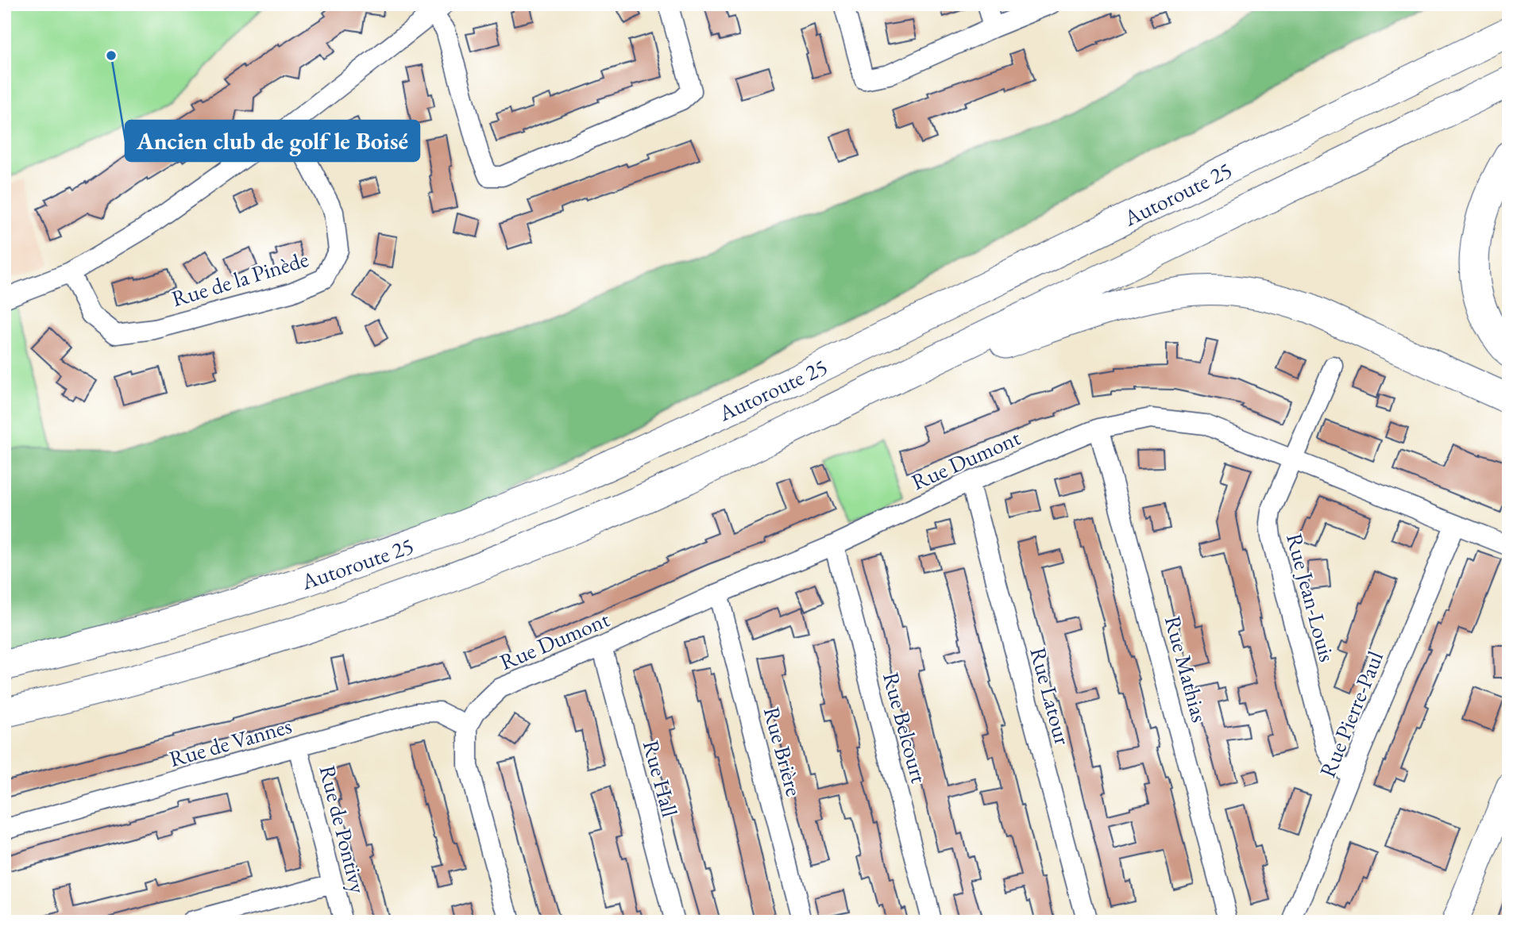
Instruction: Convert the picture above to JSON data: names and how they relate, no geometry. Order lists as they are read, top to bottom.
{
  "streets": {
    "highway": ["Autoroute 25"],
    "street": [
      "Rue de la Pinède",
      "Rue Dumont",
      "Rue Jean-Louis",
      "Rue Mathias",
      "Rue Latour",
      "Rue Pierre-Paul",
      "Rue Belcourt",
      "Rue de Vannes",
      "Rue Brière",
      "Rue Hall",
      "Rue de Pontivy"
    ]
  },
  "crossings": [
    ["Rue Dumont", "Rue Jean-Louis"],
    ["Rue Dumont", "Rue Mathias"],
    ["Rue Dumont", "Rue Latour"],
    ["Rue Dumont", "Rue Pierre-Paul"],
    ["Rue Dumont", "Rue Belcourt"],
    ["Rue Dumont", "Rue de Vannes"],
    ["Rue Dumont", "Rue Brière"],
    ["Rue Dumont", "Rue Hall"],
    ["Rue Jean-Louis", "Rue Pierre-Paul"],
    ["Rue de Vannes", "Rue de Pontivy"]
  ],
  "places": ["Ancien club de golf le Boisé"]
}
